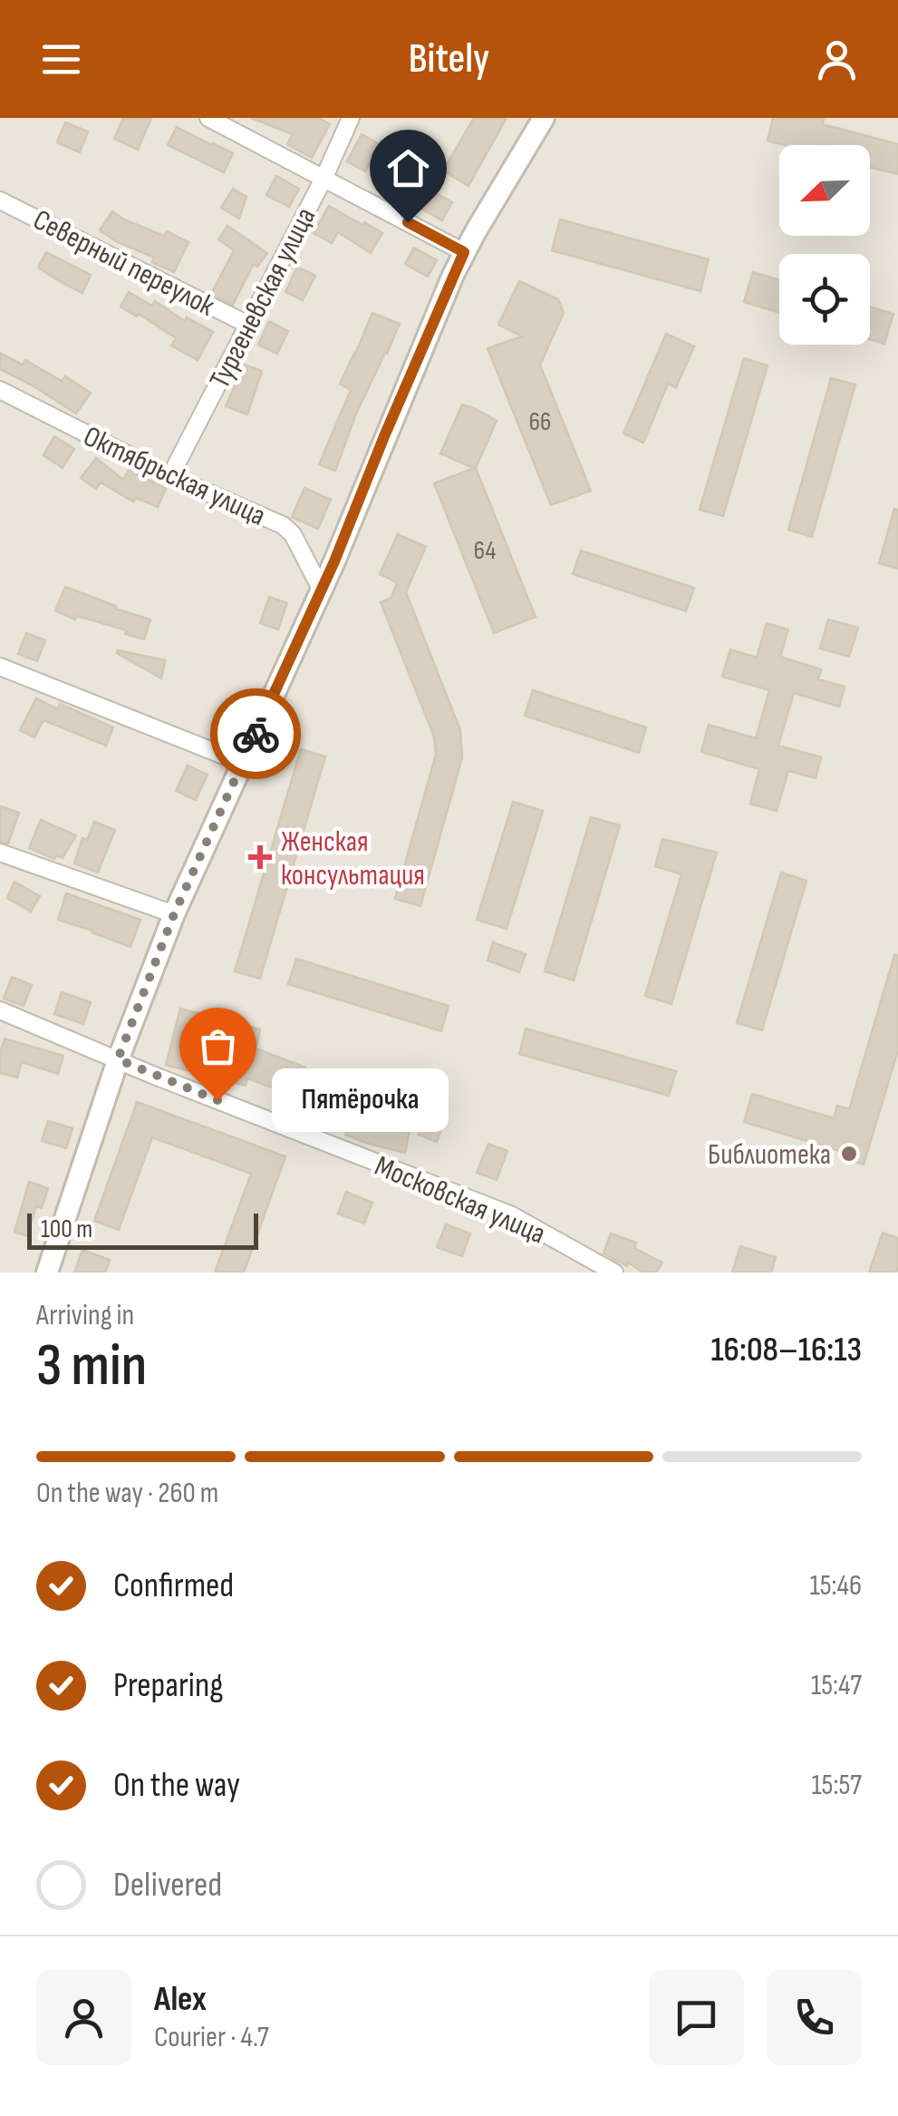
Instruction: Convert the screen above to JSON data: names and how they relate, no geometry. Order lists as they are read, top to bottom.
{
  "streets": {
    "street": [
      "Северный переулок",
      "Тургеневская улица",
      "Октябрьская улица",
      "Московская улица"
    ]
  },
  "crossings": [
    ["Северный переулок", "Тургеневская улица"],
    ["Тургеневская улица", "Октябрьская улица"]
  ],
  "places": {
    "health": ["Женская консультация"],
    "other": ["Пятёрочка", "Библиотека"]
  },
  "house_numbers": ["66", "64"],
  "scale_bar": "100 m",
  "north": "bottom left",
  "page": {
    "header": "Bitely",
    "bubble": "Пятёрочка",
    "scale": "100 m",
    "heading": ["3 min", "Arriving in", "16:08–16:13"],
    "panel": ["Alex", "Courier · 4.7"],
    "bar": "On the way · 260 m",
    "list": [
      ["Confirmed", "15:46"],
      ["Preparing", "15:47"],
      ["On the way", "15:57"],
      "Delivered"
    ]
  }
}
